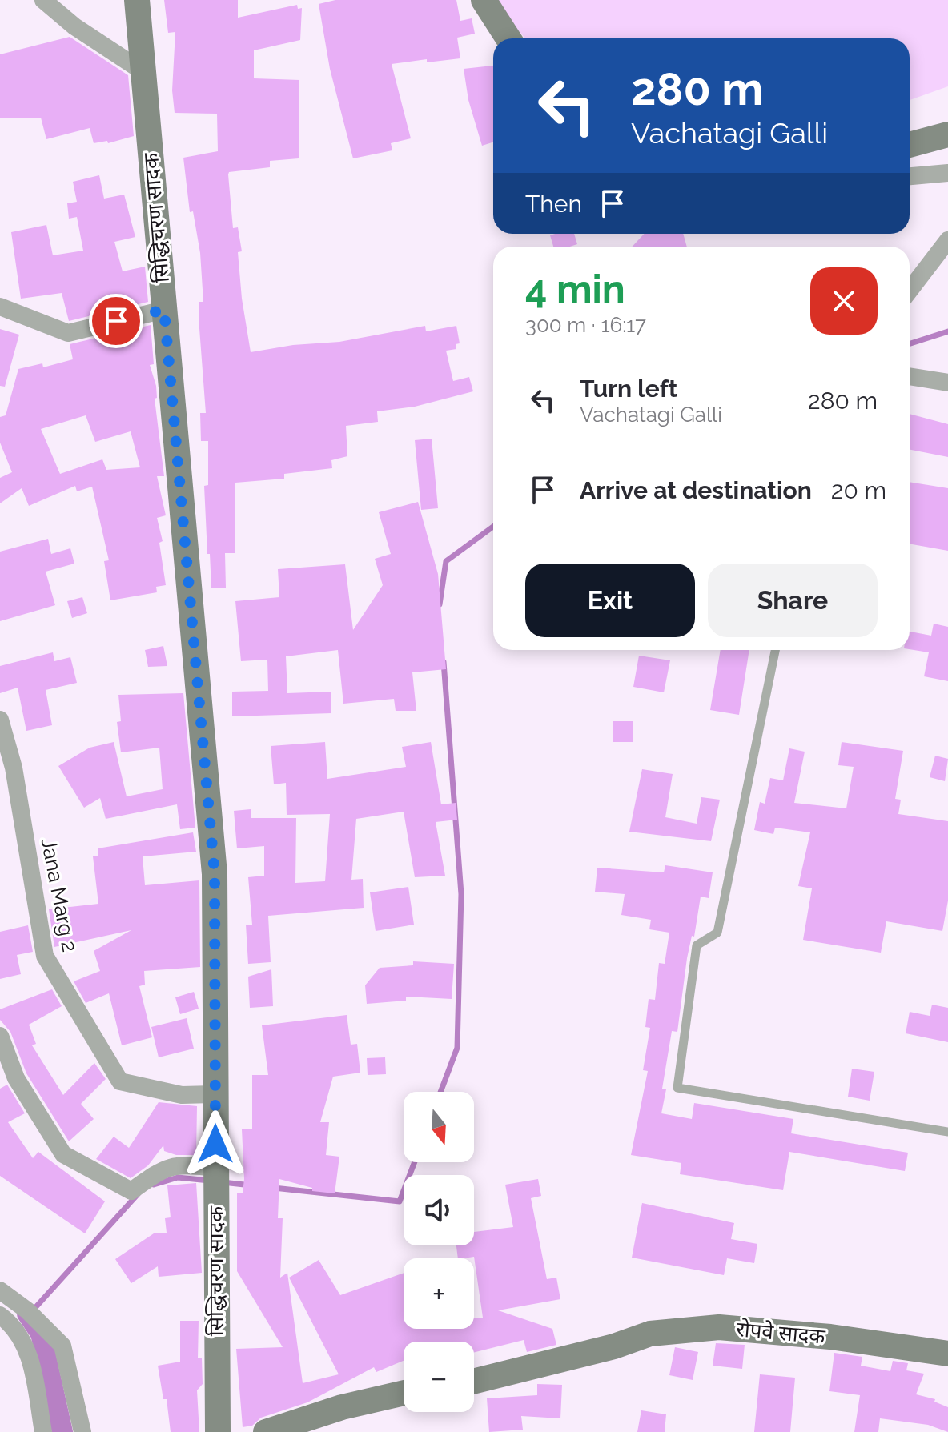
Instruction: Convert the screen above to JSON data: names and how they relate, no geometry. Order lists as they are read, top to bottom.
{
  "streets": {
    "main road": ["सिद्धिचरण सादक", "रोपवे सादक"],
    "street": ["Jana Marg 2"]
  },
  "crossings": [
    ["सिद्धिचरण सादक", "Jana Marg 2"]
  ],
  "north": "bottom",
  "page": {
    "turn": ["280 m", "Vachatagi Galli"],
    "then": "Then",
    "heading": ["4 min", "300 m · 16:17"],
    "list": [
      {
        "name": "Turn left",
        "note": "Vachatagi Galli",
        "value": "280 m"
      },
      {
        "name": "Arrive at destination",
        "value": "20 m"
      }
    ],
    "buttons": ["Exit", "Share"],
    "map_buttons": ["+", "−"]
  }
}
